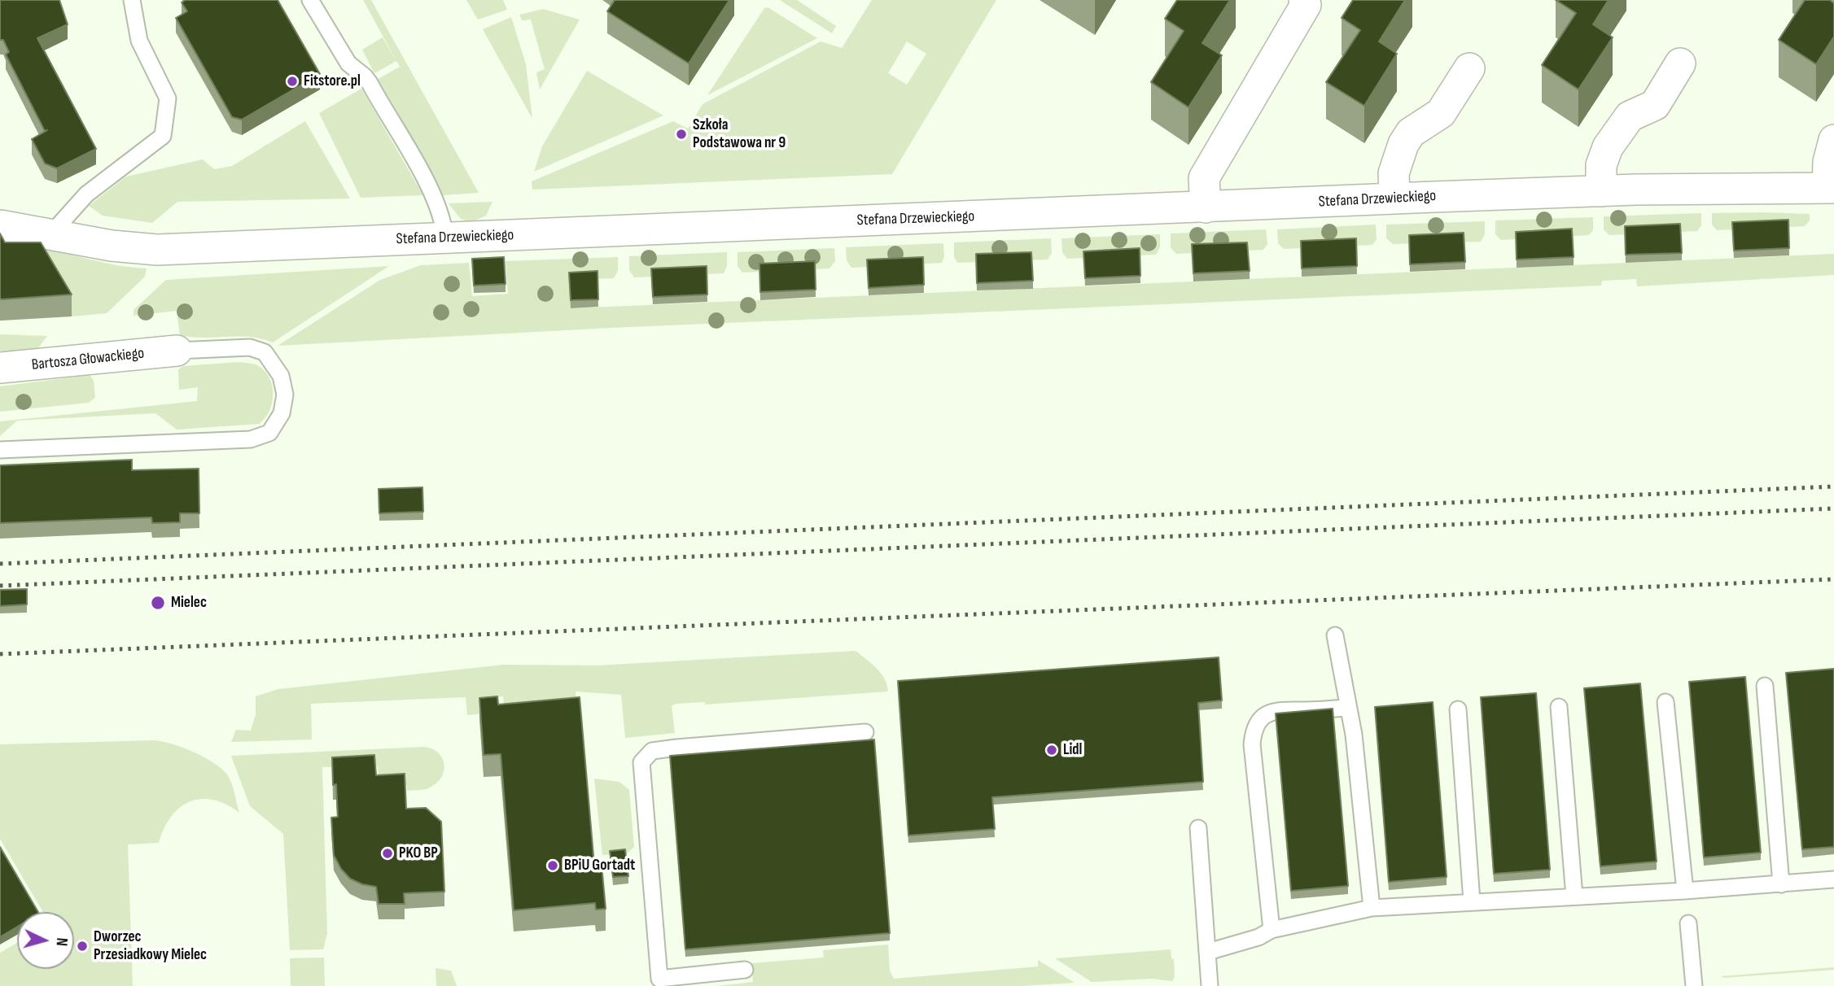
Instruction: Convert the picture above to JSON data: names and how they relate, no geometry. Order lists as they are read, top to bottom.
{
  "streets": {
    "street": ["Stefana Drzewieckiego", "Bartosza Głowackiego"]
  },
  "places": [
    "Fitstore.pl",
    "Szkoła Podstawowa nr 9",
    "Mielec",
    "Lidl",
    "PKO BP",
    "BPiU Gortadt",
    "Dworzec Przesiadkowy Mielec"
  ],
  "north": "right"
}
